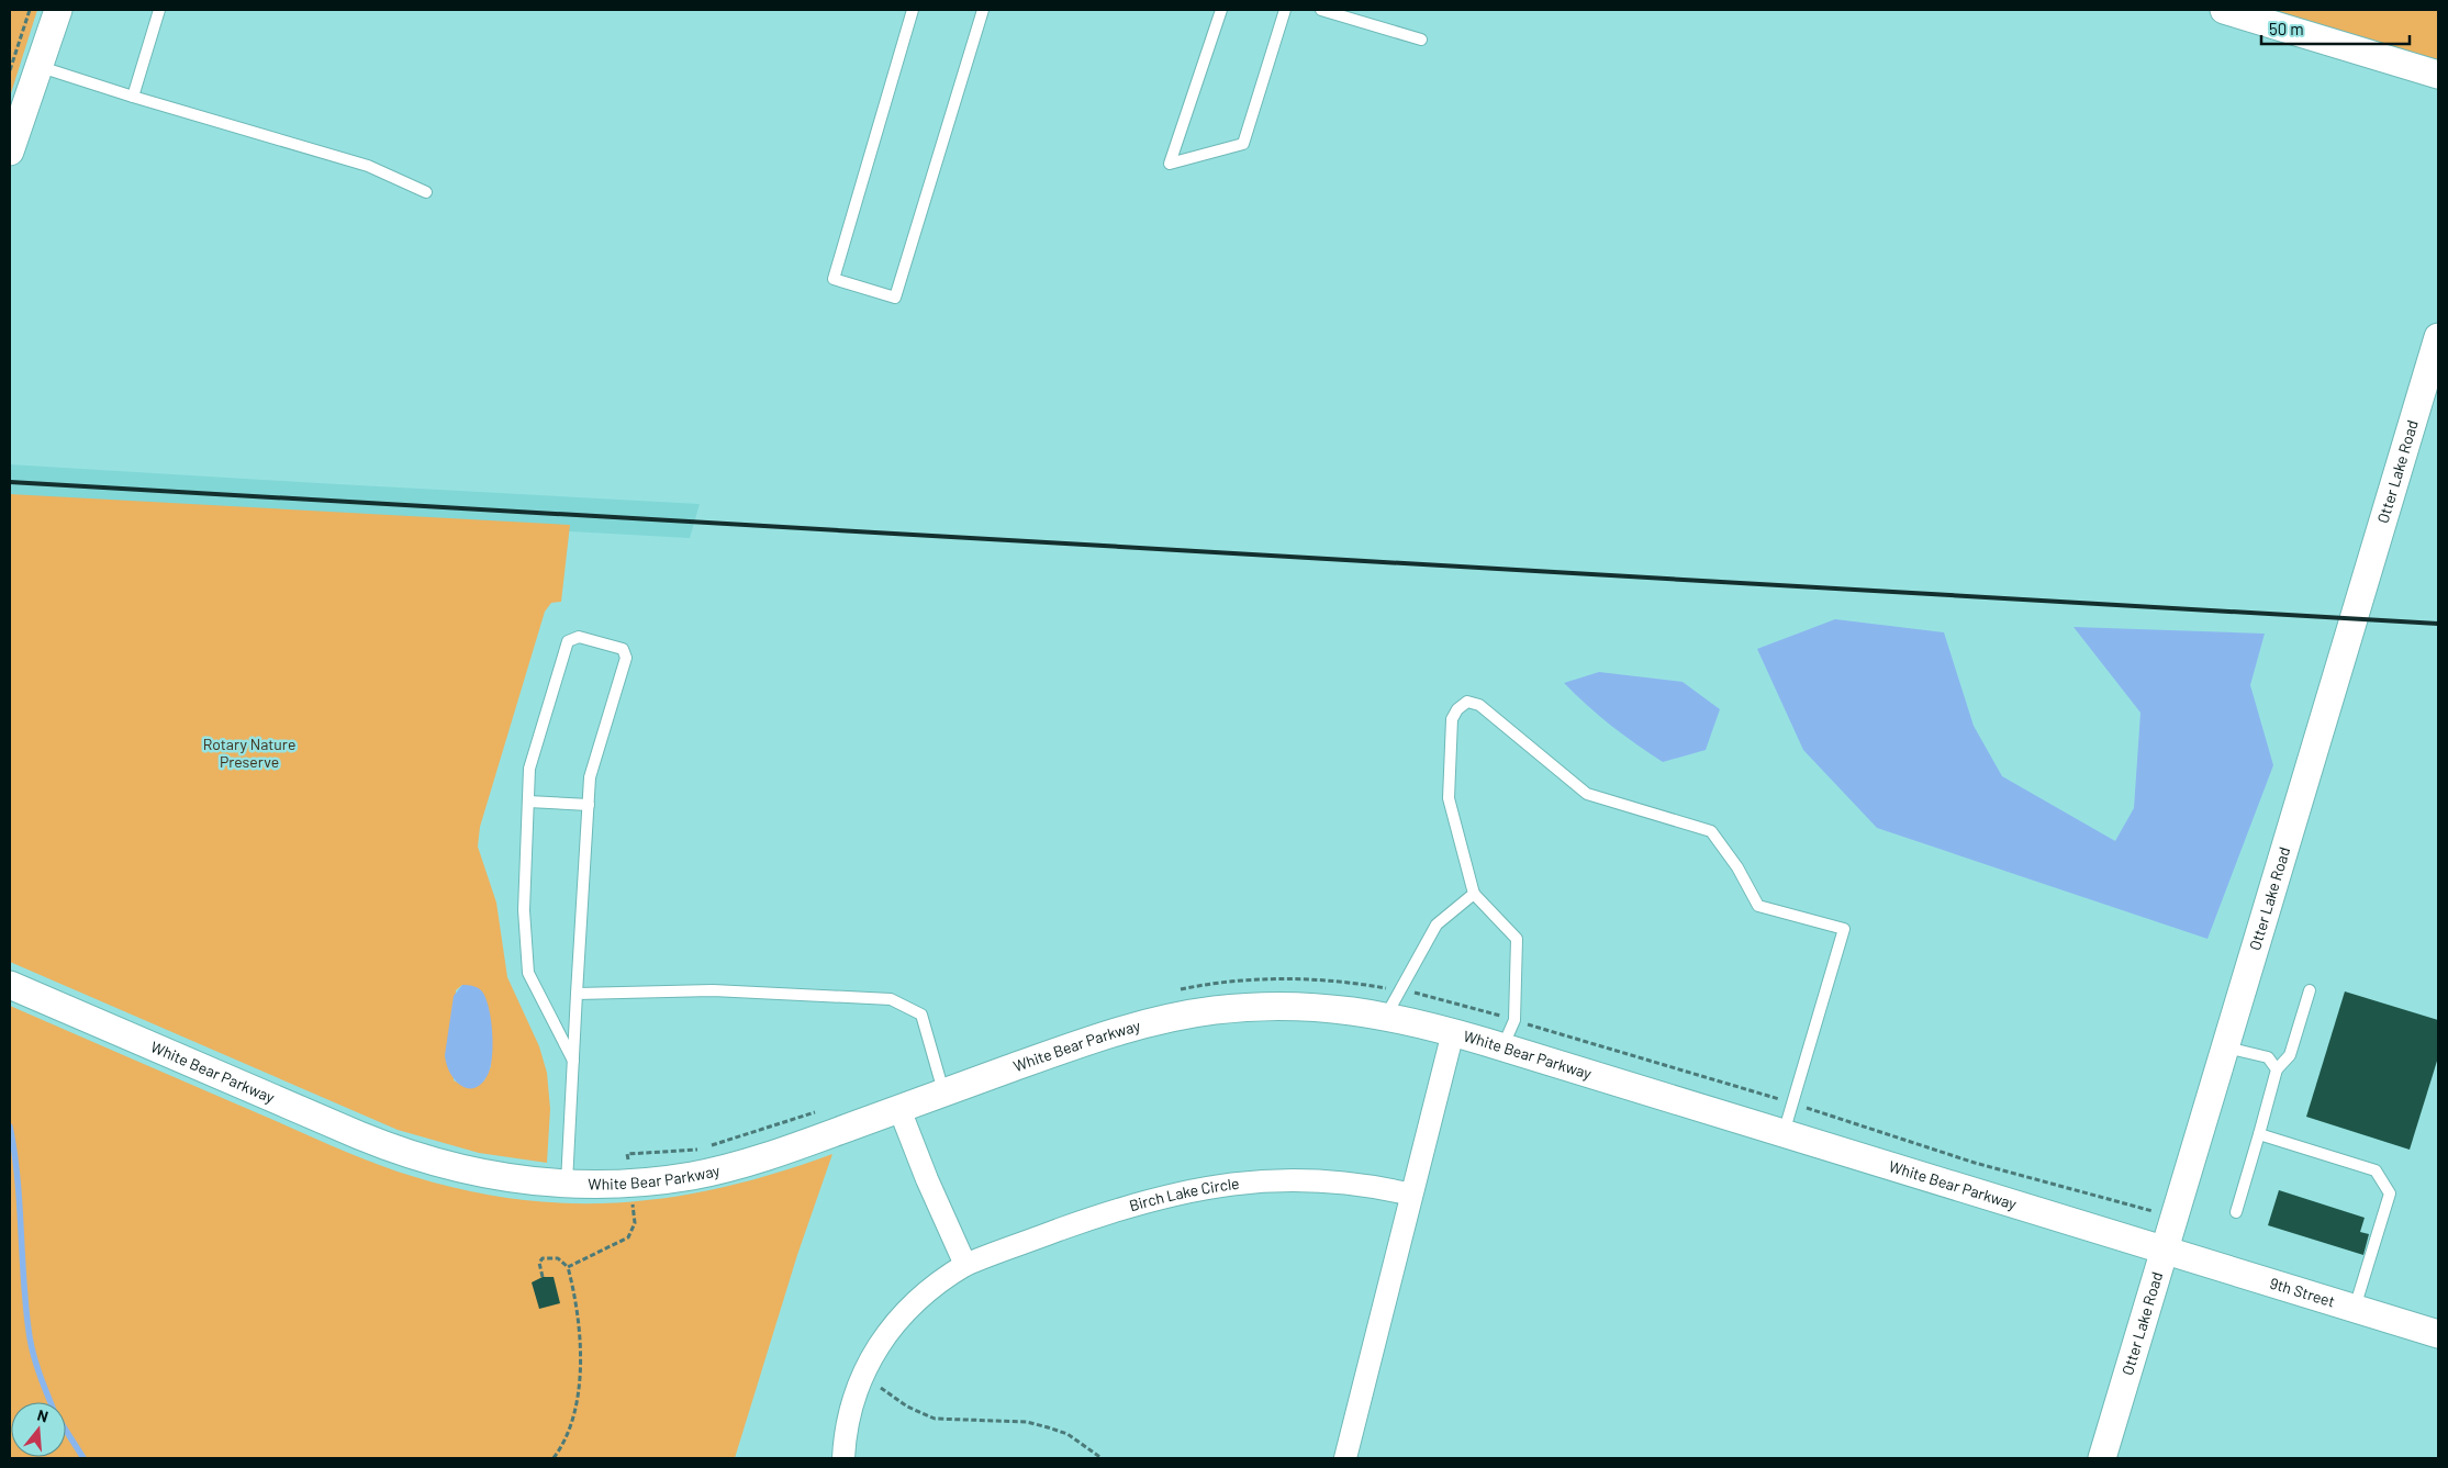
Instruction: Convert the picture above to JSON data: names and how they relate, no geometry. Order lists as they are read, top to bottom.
{
  "streets": {
    "street": [
      "Otter Lake Road",
      "White Bear Parkway",
      "Birch Lake Circle",
      "9th Street"
    ]
  },
  "crossings": [
    ["Otter Lake Road", "White Bear Parkway"],
    ["Otter Lake Road", "9th Street"],
    ["White Bear Parkway", "9th Street"]
  ],
  "parks": ["Rotary Nature Preserve"],
  "scale_bar": "50 m",
  "north": "top"
}
